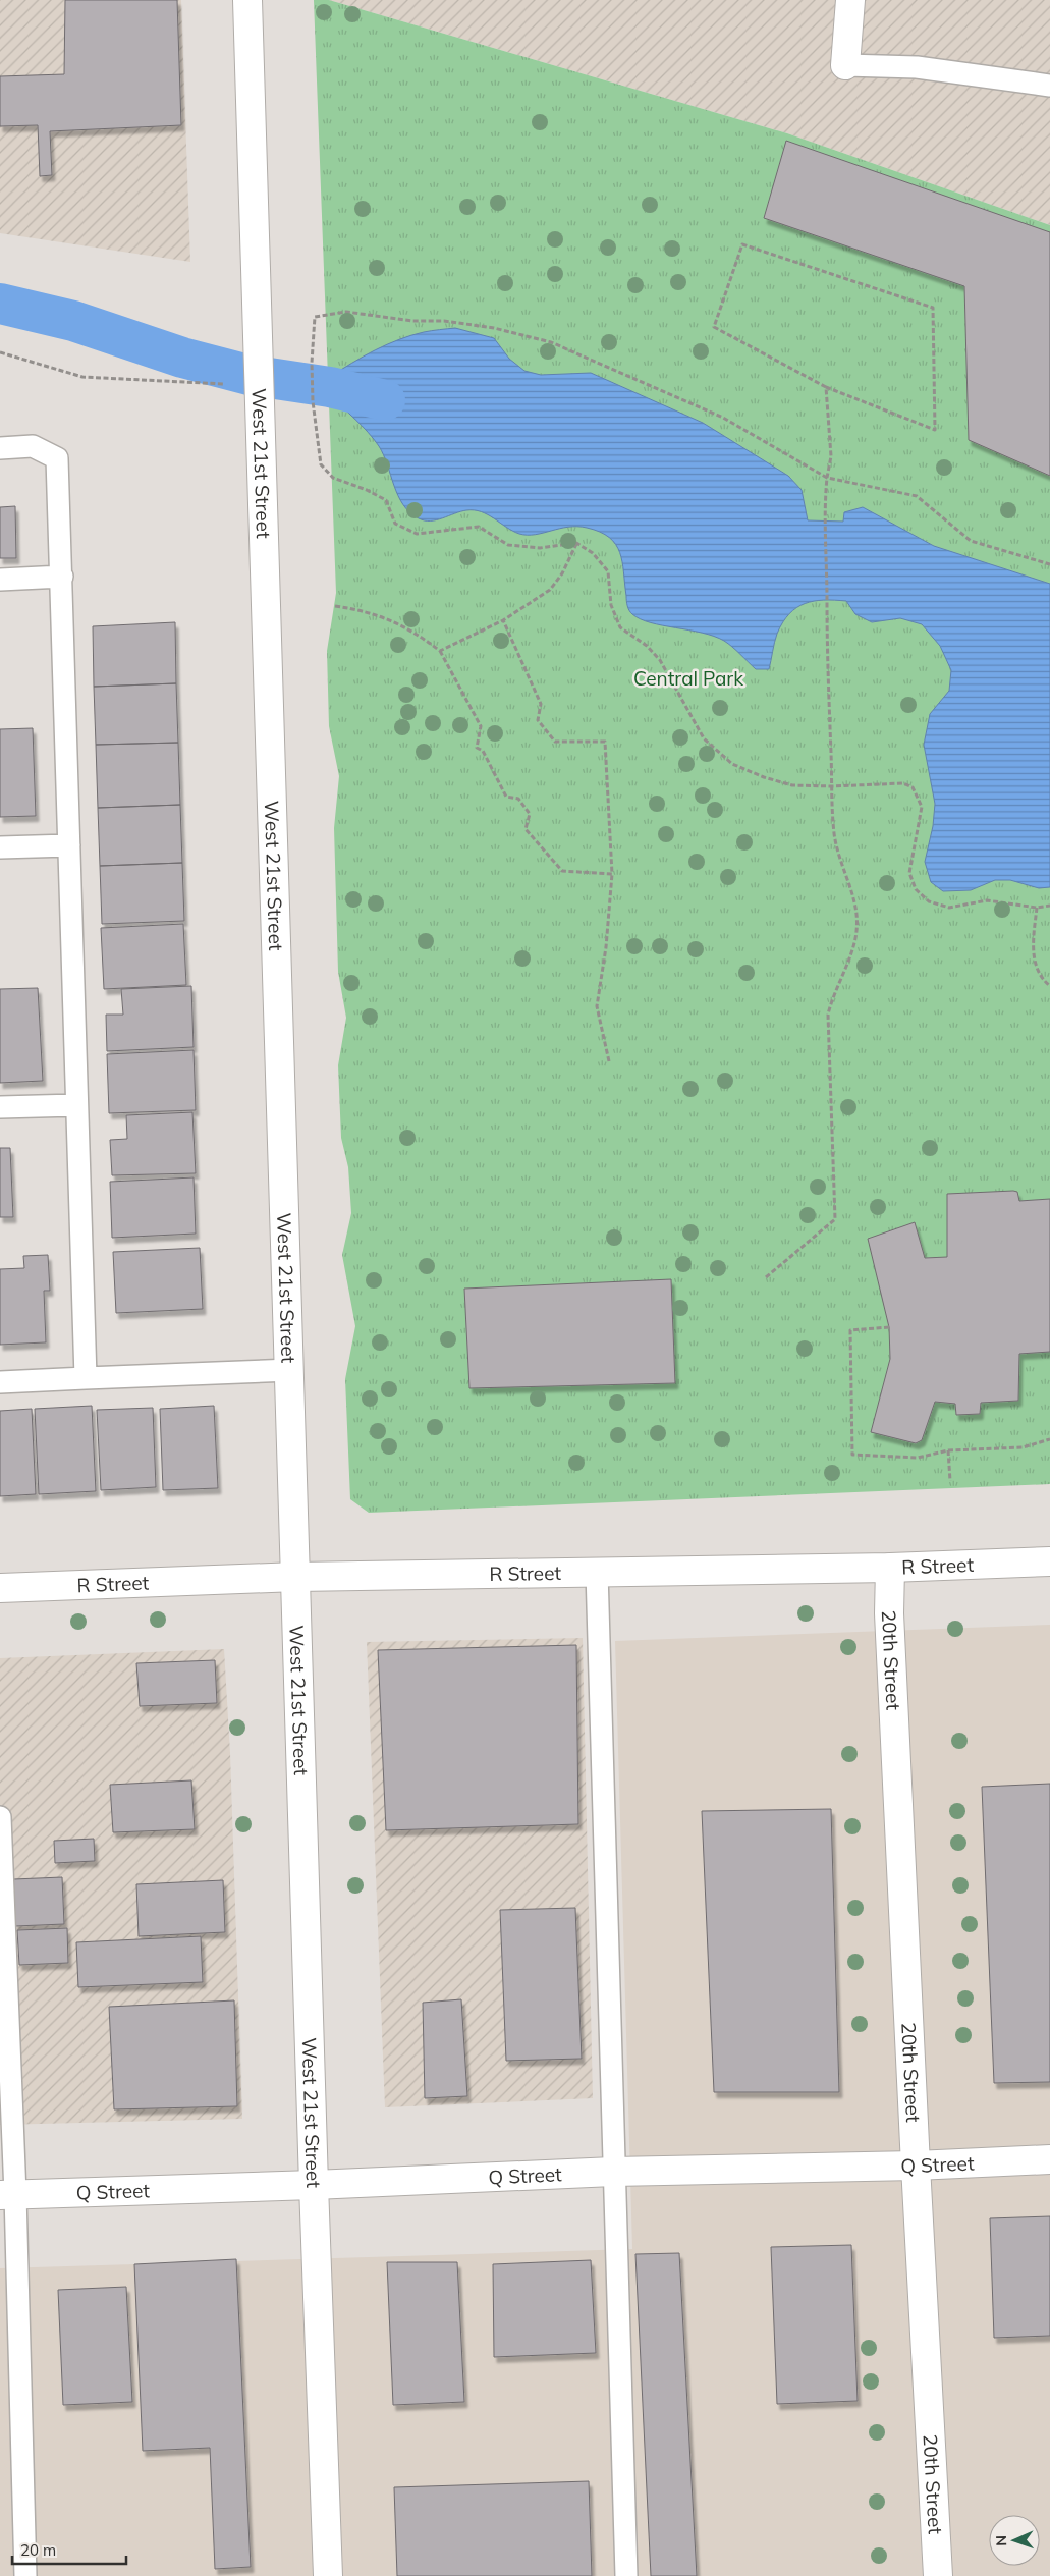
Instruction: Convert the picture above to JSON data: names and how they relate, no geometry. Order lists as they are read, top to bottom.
{
  "streets": {
    "street": [
      "West 21st Street",
      "R Street",
      "20th Street",
      "Q Street"
    ]
  },
  "crossings": [
    ["West 21st Street", "R Street"],
    ["West 21st Street", "Q Street"],
    ["R Street", "20th Street"],
    ["20th Street", "Q Street"]
  ],
  "parks": ["Central Park"],
  "scale_bar": "20 m",
  "north": "left"
}
